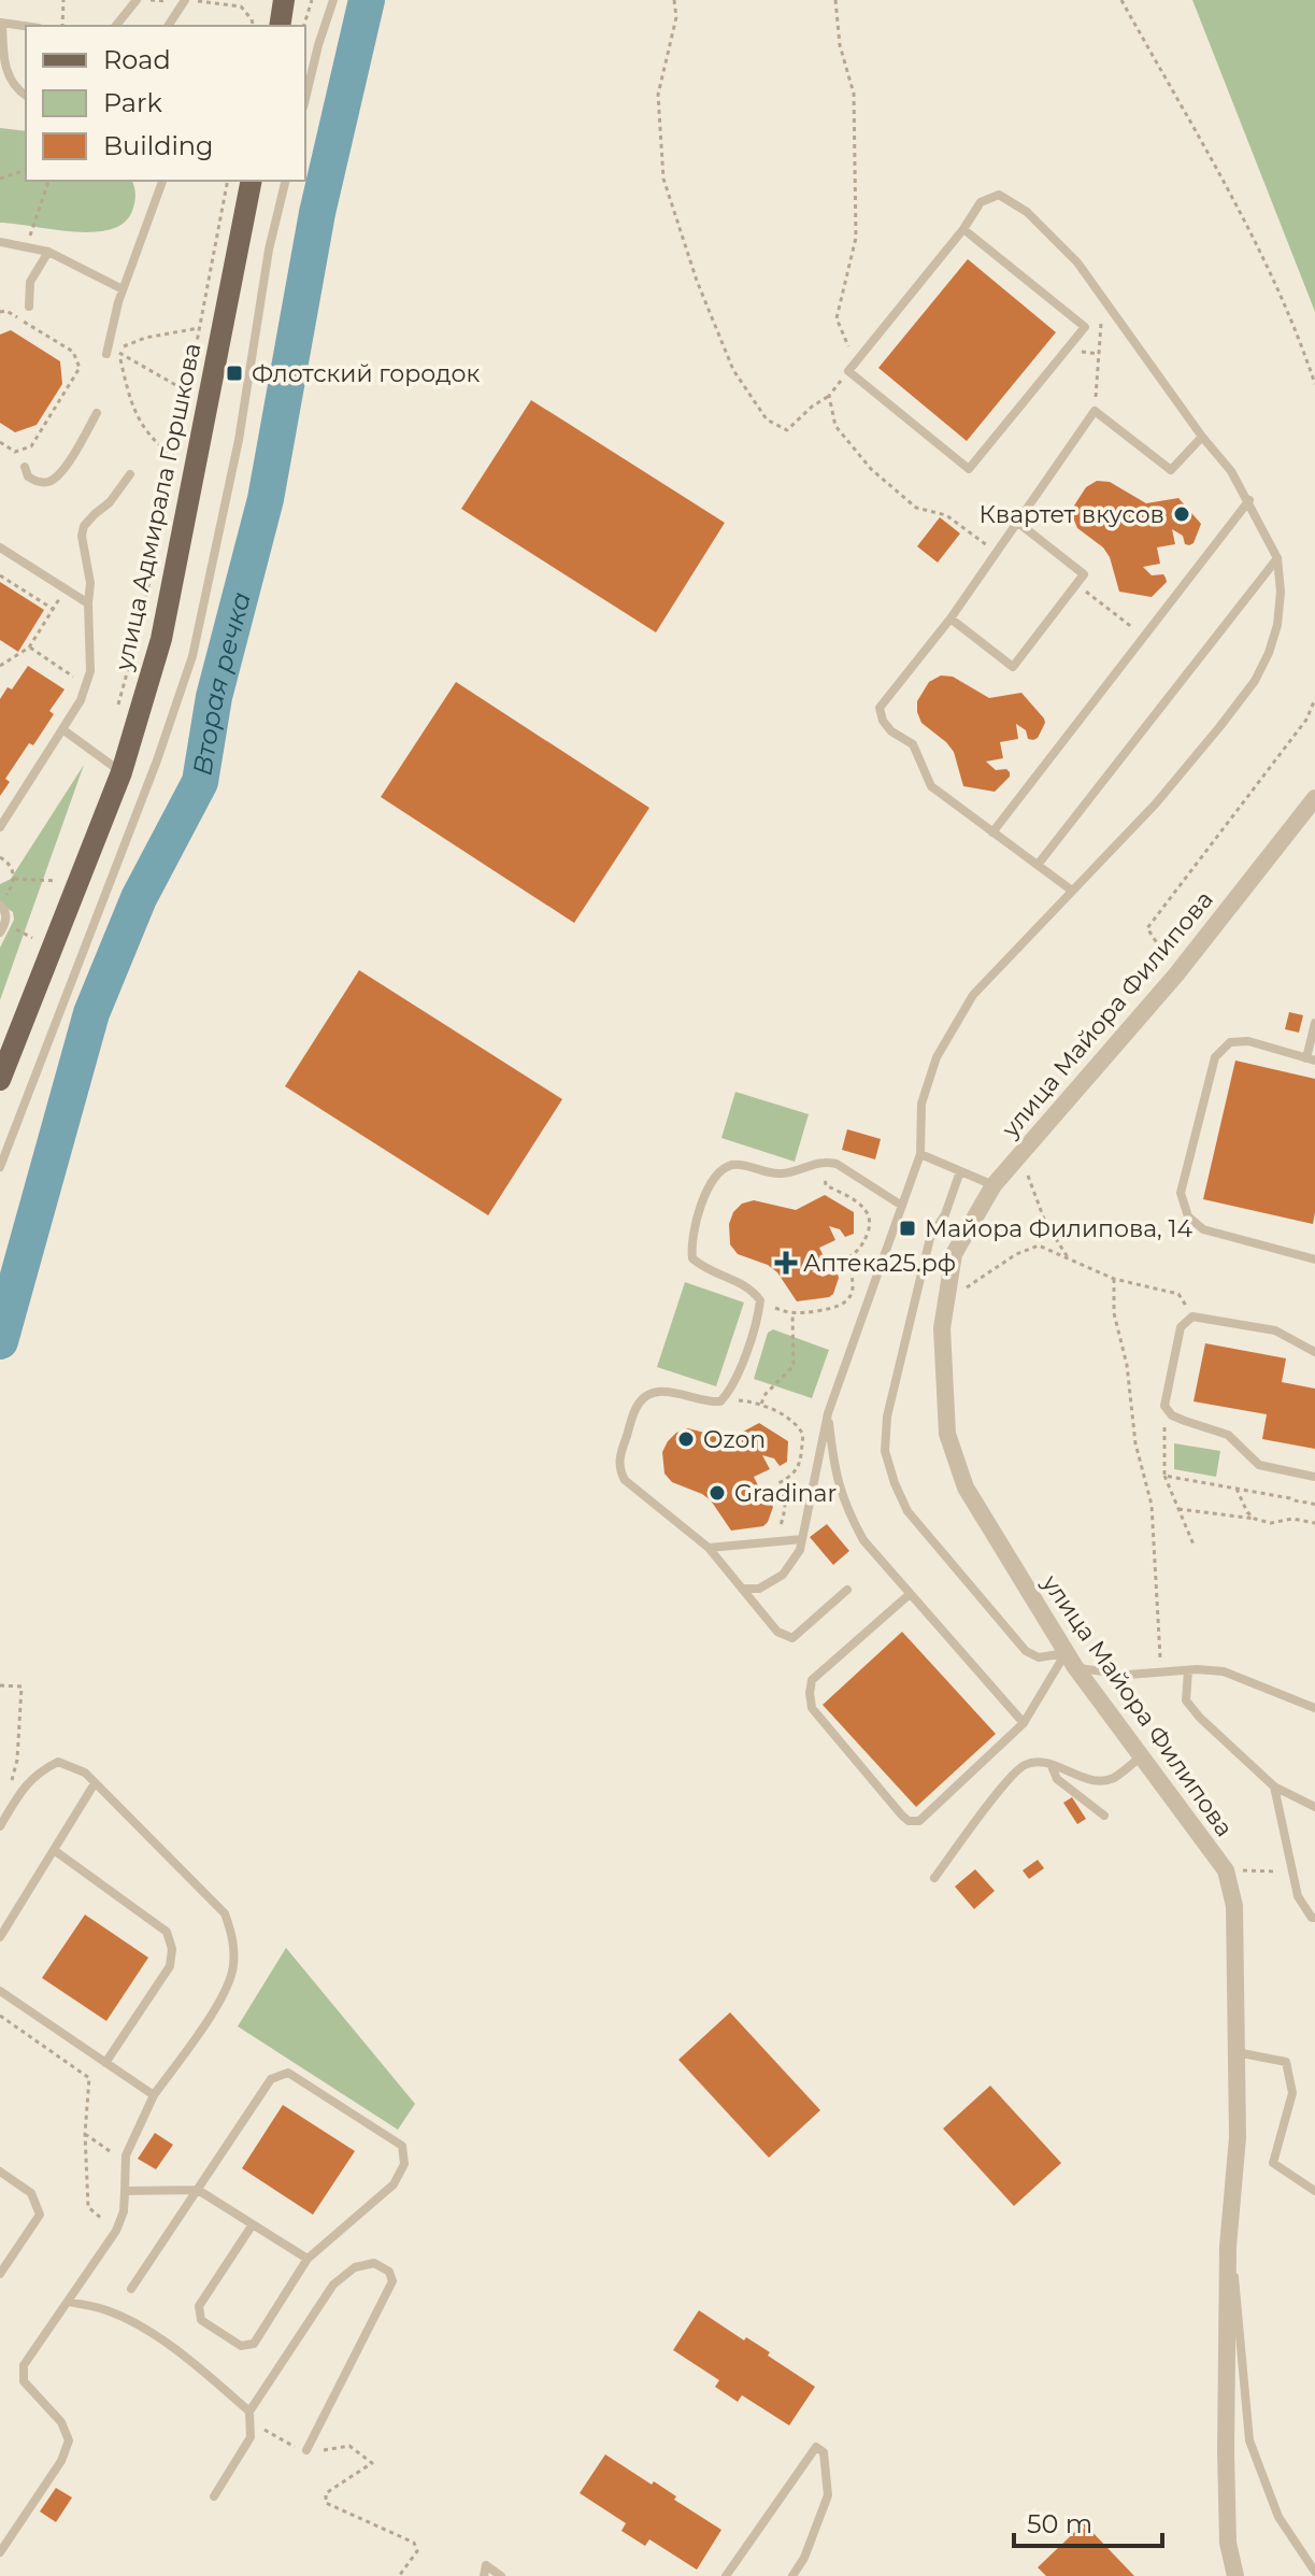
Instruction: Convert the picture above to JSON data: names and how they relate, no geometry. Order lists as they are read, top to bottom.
{
  "streets": {
    "main road": ["улица Адмирала Горшкова"],
    "street": ["улица Майора Филипова"]
  },
  "water": ["Вторая речка"],
  "places": {
    "transit": ["Флотский городок", "Майора Филипова, 14"],
    "other": ["Квартет вкусов", "Ozon", "Gradinar"],
    "health": ["Аптека25.рф"]
  },
  "legend": ["Road", "Park", "Building"],
  "scale_bar": "50 m"
}
